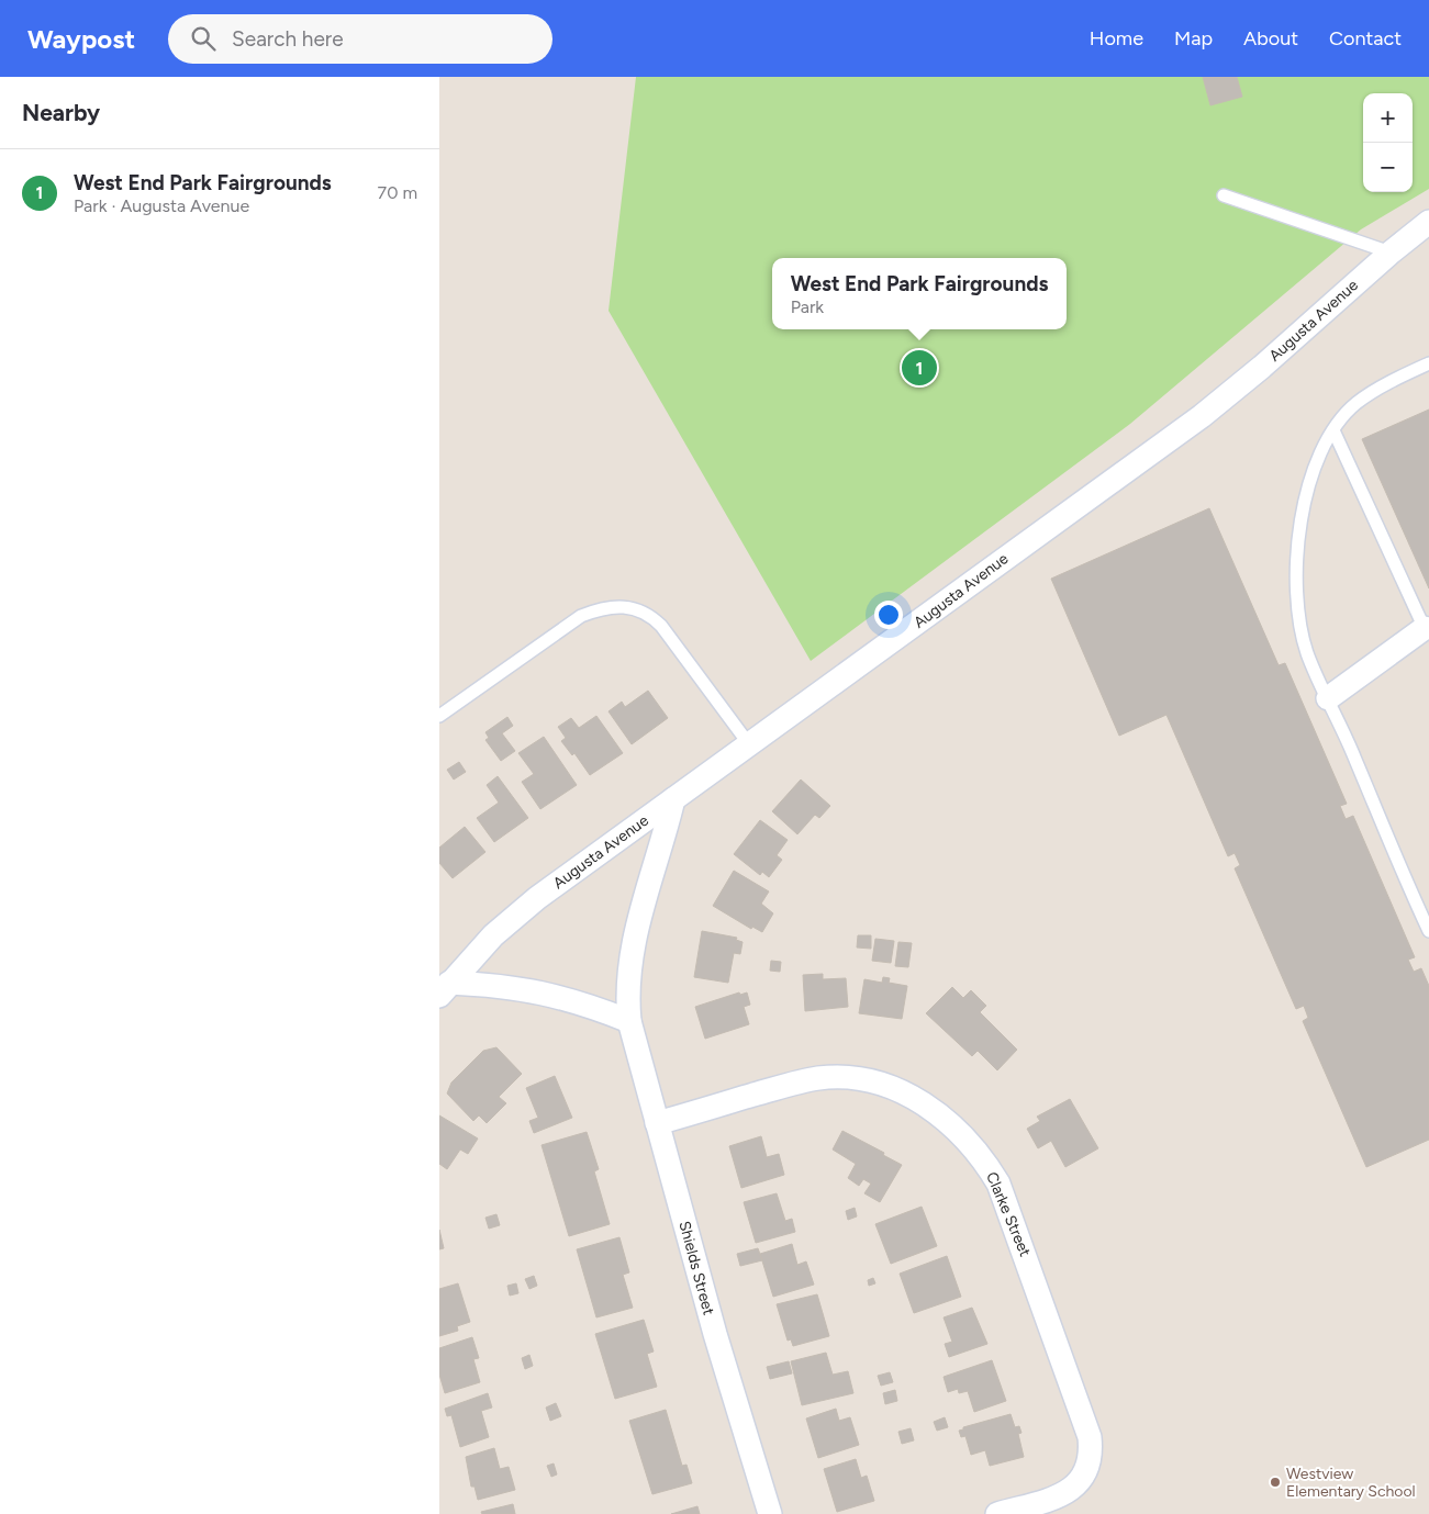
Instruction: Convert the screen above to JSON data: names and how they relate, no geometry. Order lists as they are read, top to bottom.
{
  "streets": {
    "street": ["Augusta Avenue", "Clarke Street", "Shields Street"]
  },
  "crossings": [
    ["Augusta Avenue", "Shields Street"],
    ["Clarke Street", "Shields Street"]
  ],
  "places": ["Westview Elementary School"],
  "page": {
    "header": "Waypost",
    "search": "Search here",
    "nav": [
      "Home",
      "Map",
      "About",
      "Contact"
    ],
    "heading": "Nearby",
    "map_buttons": ["+", "−"],
    "list": [
      {
        "mark": "1",
        "name": "West End Park Fairgrounds",
        "note": "Park · Augusta Avenue",
        "value": "70 m"
      }
    ],
    "popup": ["West End Park Fairgrounds", "Park"],
    "pins": "1"
  }
}
